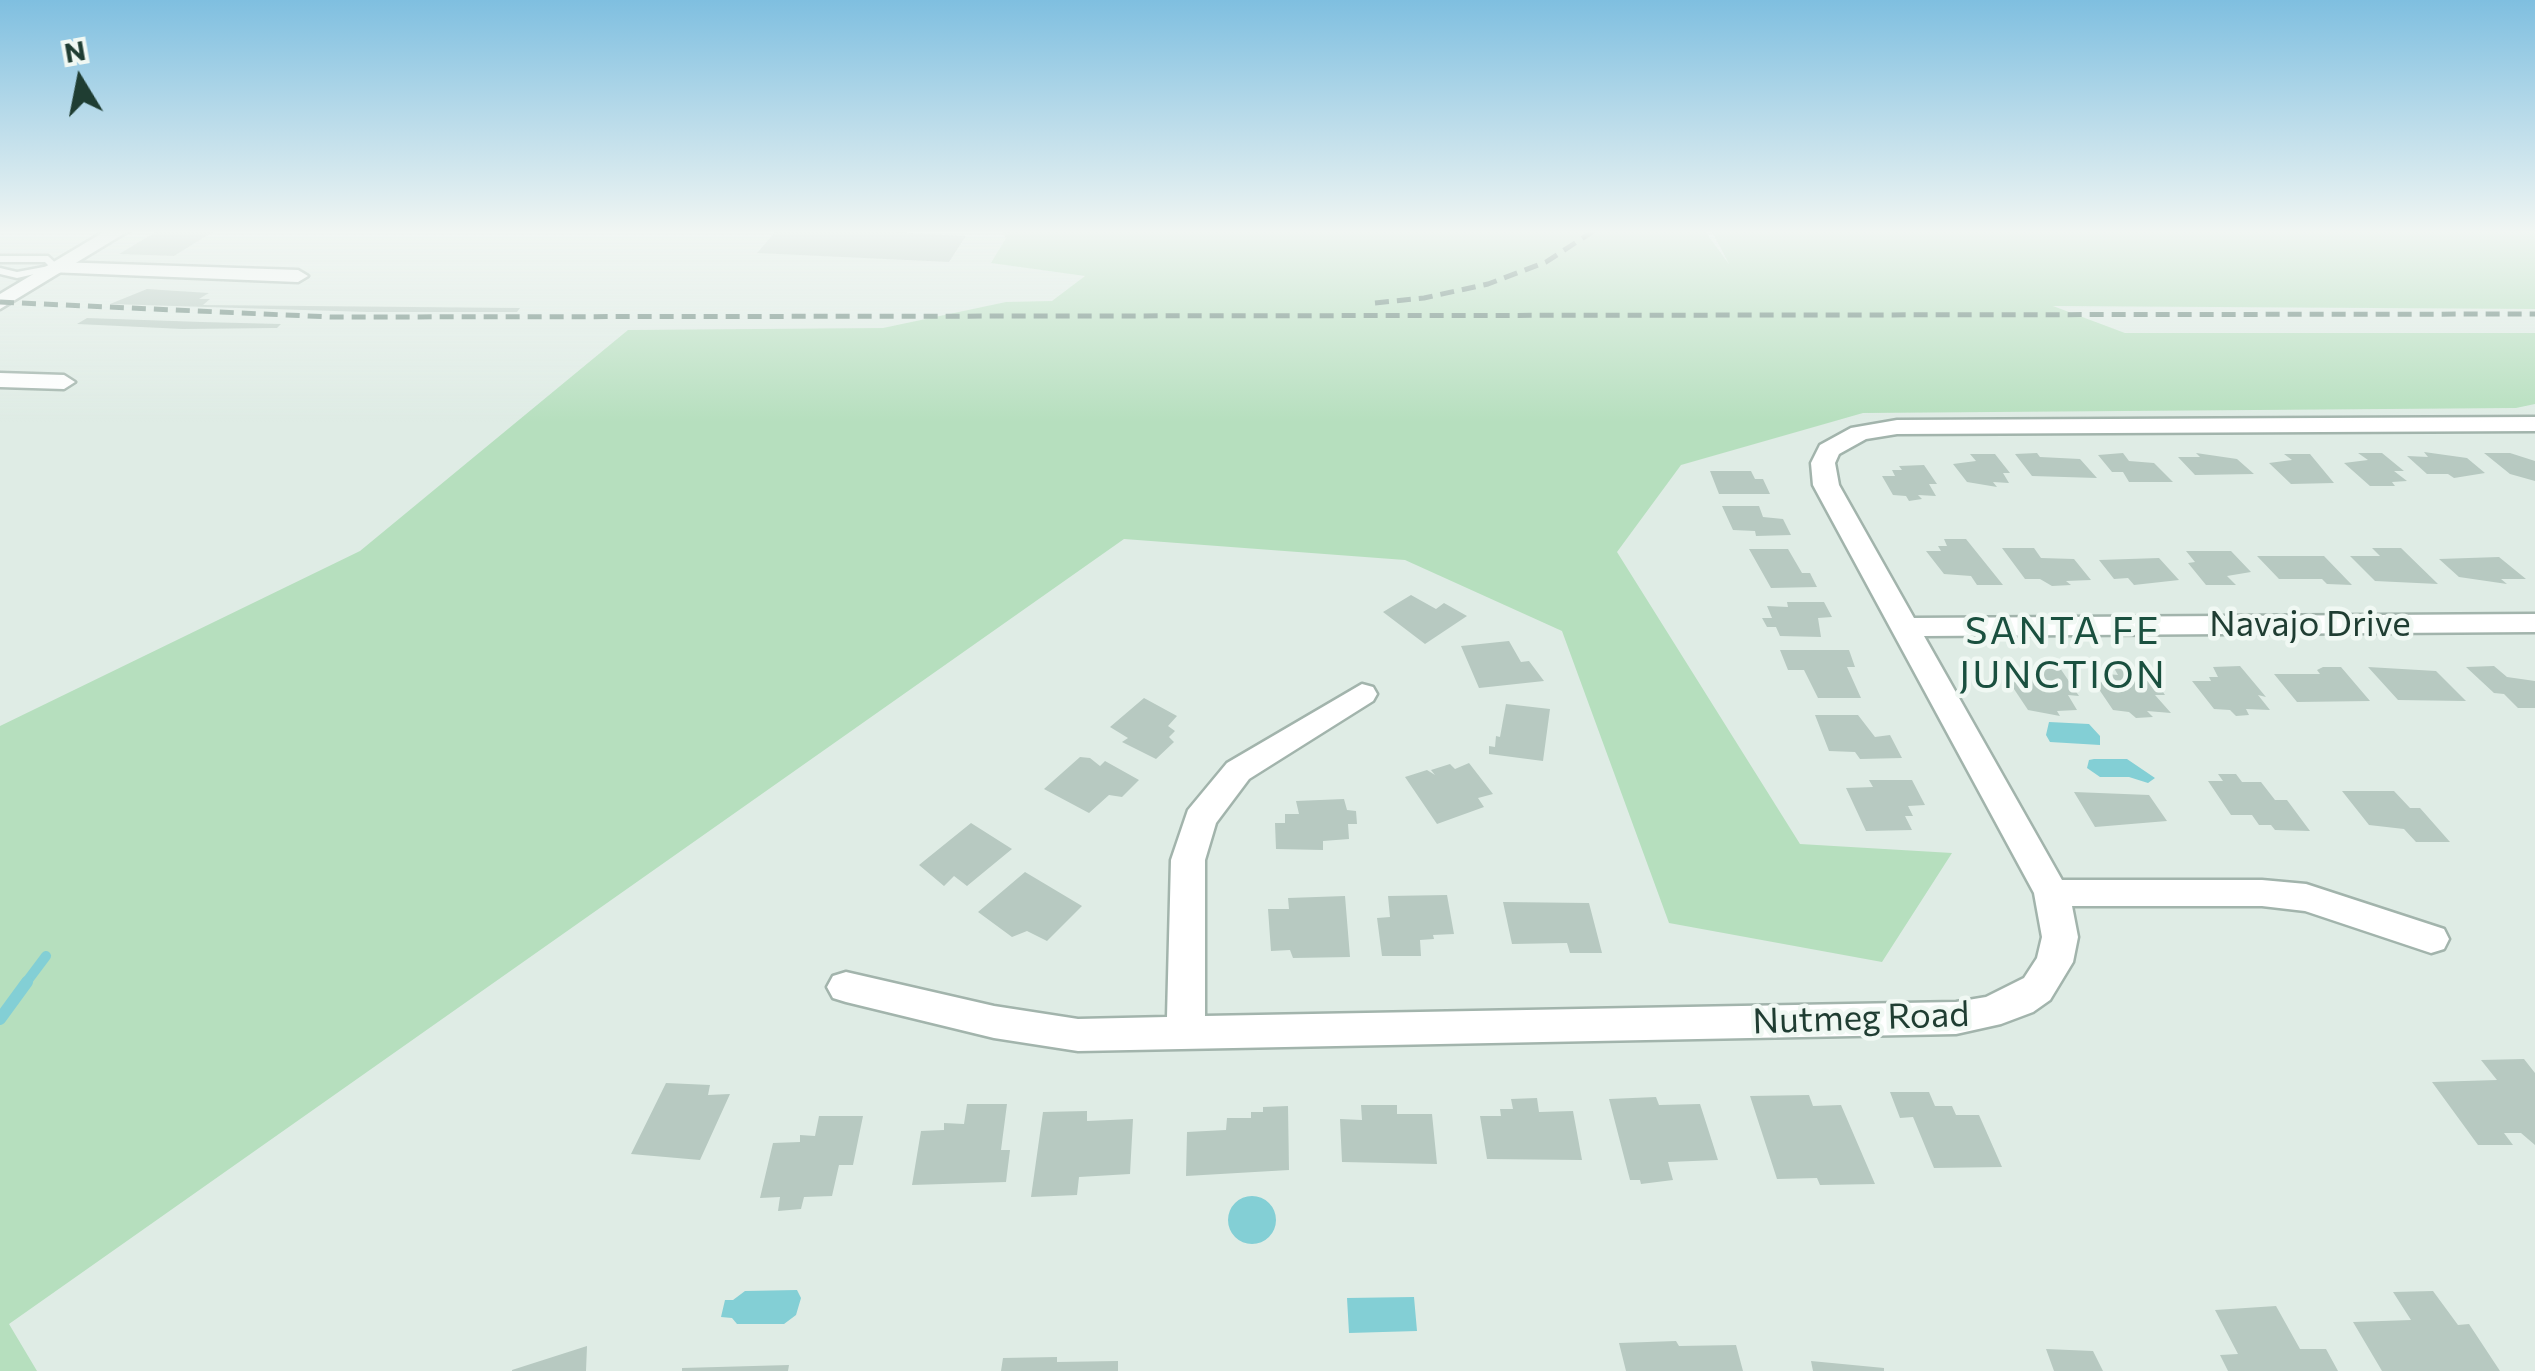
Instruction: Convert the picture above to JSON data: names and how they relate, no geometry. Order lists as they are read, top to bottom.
{
  "streets": {
    "street": ["Navajo Drive", "Nutmeg Road"]
  },
  "crossings": [
    ["Navajo Drive", "Nutmeg Road"]
  ],
  "districts": ["SANTA FE JUNCTION"],
  "north": "top"
}
